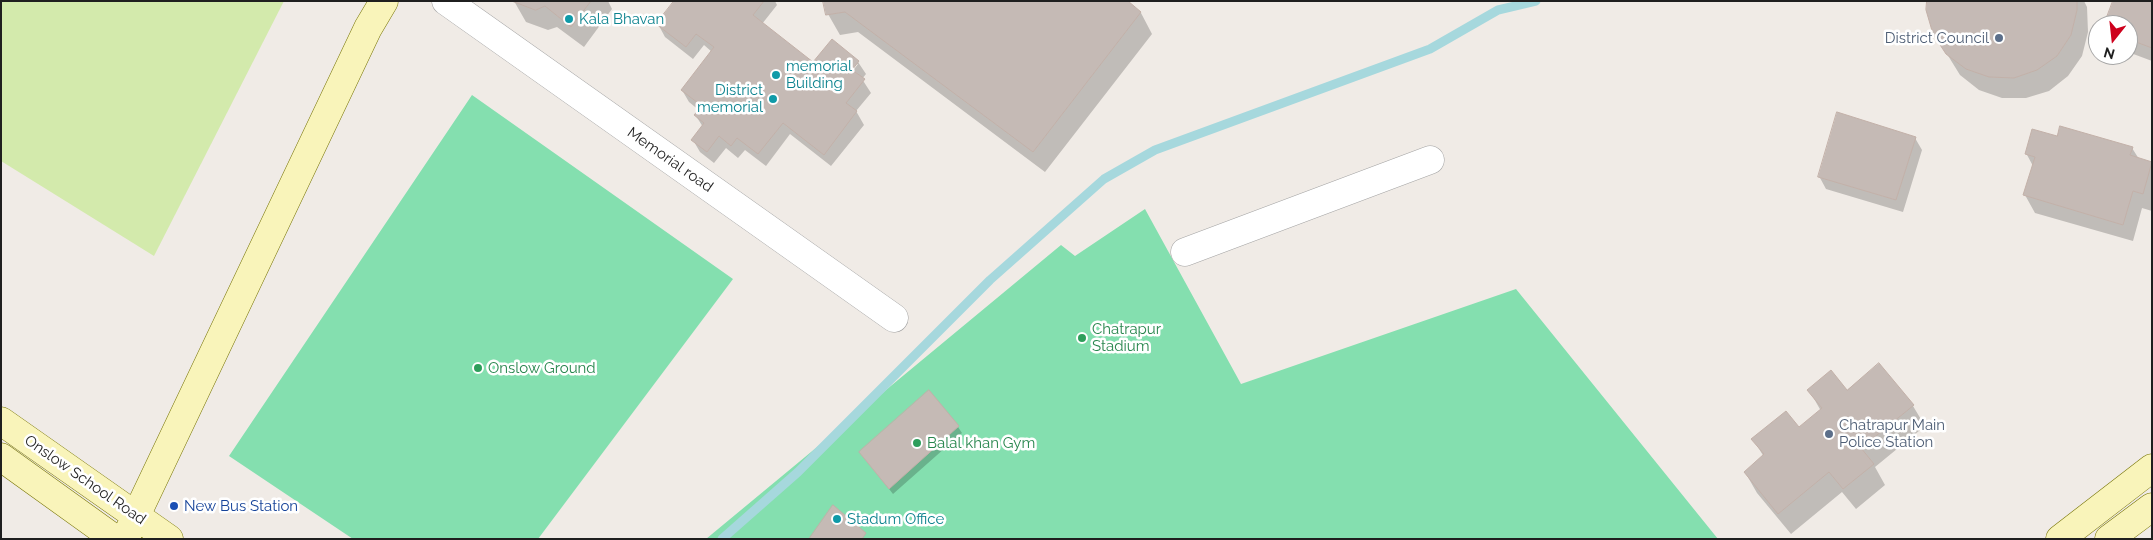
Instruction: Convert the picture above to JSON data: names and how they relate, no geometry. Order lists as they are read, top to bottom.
{
  "streets": {
    "main road": ["Onslow School Road"],
    "street": ["Memorial road"]
  },
  "places": [
    "Kala Bhavan",
    "District Council",
    "memorial Building",
    "District memorial",
    "Chatrapur Stadium",
    "Onslow Ground",
    "Chatrapur Main Police Station",
    "Balal khan Gym",
    "New Bus Station",
    "Stadum Office"
  ],
  "north": "bottom"
}
